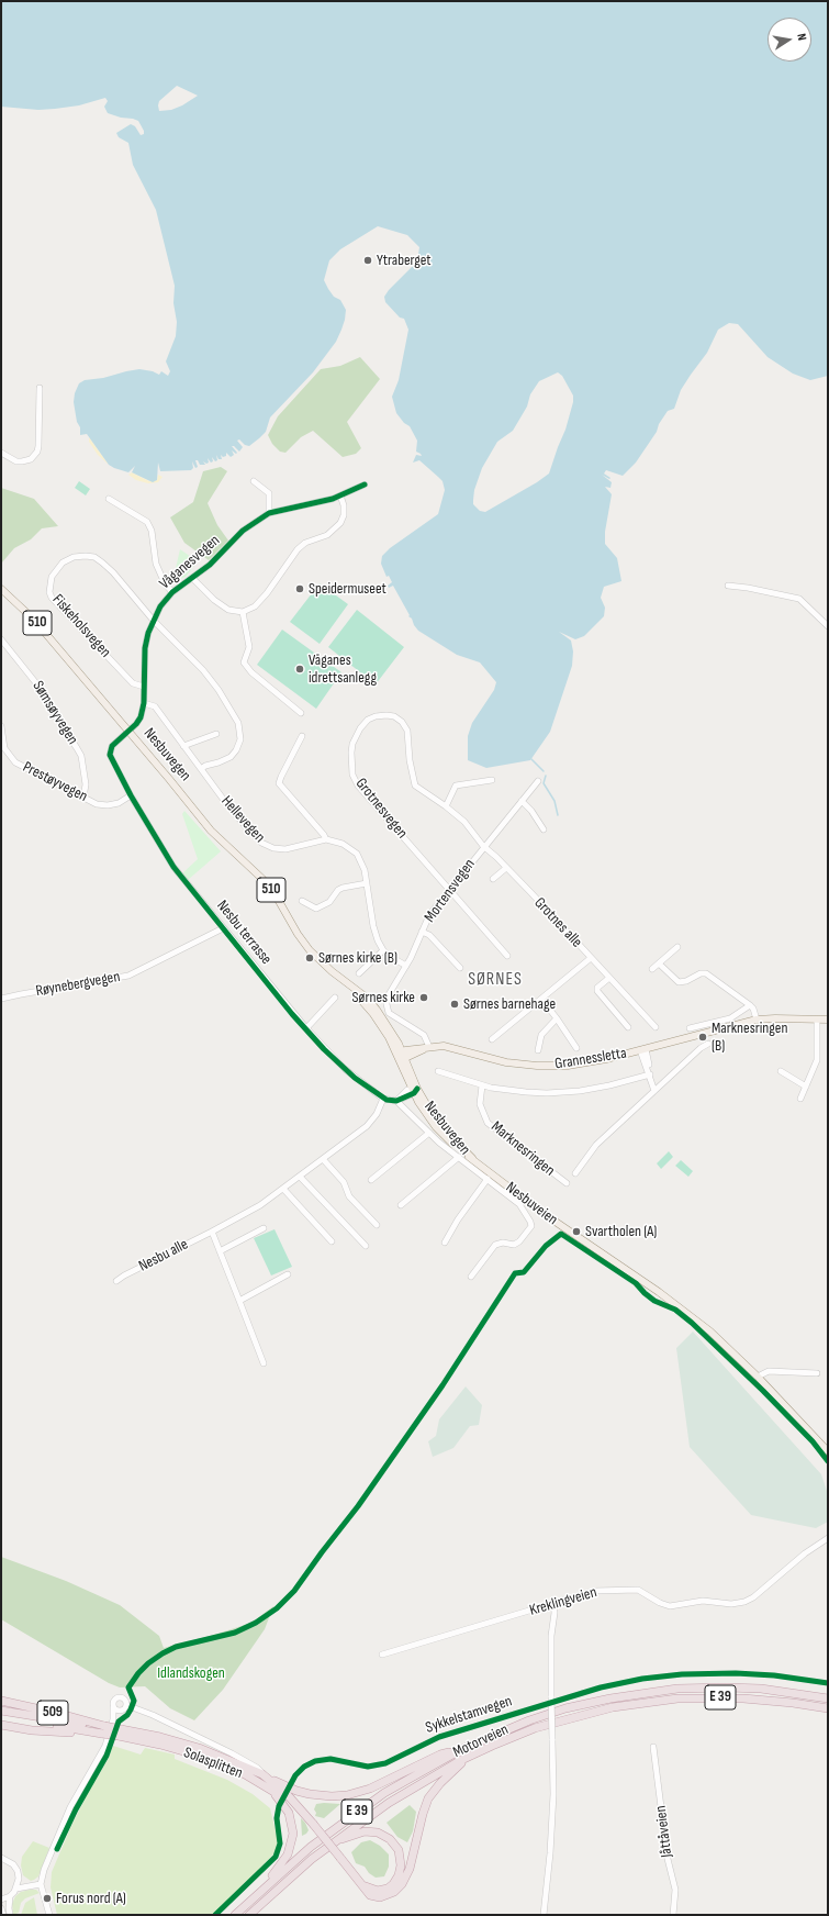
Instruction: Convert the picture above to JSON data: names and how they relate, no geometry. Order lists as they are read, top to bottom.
{
  "streets": {
    "highway": [
      "E 39",
      "509",
      "Motorveien",
      "Solasplitten"
    ],
    "main road": [
      "510",
      "Nesbuvegen",
      "Grannessletta",
      "Nesbuveien"
    ],
    "street": [
      "Våganesvegen",
      "Fiskeholsvegen",
      "Sømsøyvegen",
      "Prestøyvegen",
      "Grotnesvegen",
      "Hellevegen",
      "Mortensvegen",
      "Grotnes alle",
      "Nesbu terrasse",
      "Røynebergvegen",
      "Marknesringen",
      "Nesbu alle",
      "Kreklingveien",
      "Jåttåveien"
    ],
    "cycle path": ["Sykkelstamvegen"]
  },
  "crossings": [
    ["Våganesvegen", "Fiskeholsvegen"],
    ["Våganesvegen", "Nesbuvegen"],
    ["Våganesvegen", "Hellevegen"],
    ["Våganesvegen", "Nesbu terrasse"],
    ["Fiskeholsvegen", "Hellevegen"],
    ["Sømsøyvegen", "Prestøyvegen"],
    ["Nesbuvegen", "Nesbu terrasse"],
    ["Nesbuvegen", "Grannessletta"],
    ["Nesbuvegen", "Nesbuveien"],
    ["Prestøyvegen", "Nesbu terrasse"],
    ["Grotnesvegen", "Mortensvegen"],
    ["Grotnesvegen", "Grotnes alle"],
    ["Mortensvegen", "Grotnes alle"],
    ["Mortensvegen", "Grannessletta"],
    ["Nesbu terrasse", "Røynebergvegen"],
    ["Nesbu terrasse", "Nesbu alle"],
    ["E 39", "Motorveien"],
    ["E 39", "Solasplitten"],
    ["509", "Solasplitten"]
  ],
  "districts": ["SØRNES"],
  "parks": ["Idlandskogen"],
  "places": [
    "Ytraberget",
    "Speidermuseet",
    "Våganes idrettsanlegg",
    "Sørnes kirke (B)",
    "Sørnes kirke",
    "Sørnes barnehage",
    "Marknesringen (B)",
    "Svartholen (A)",
    "Forus nord (A)"
  ],
  "north": "right"
}
